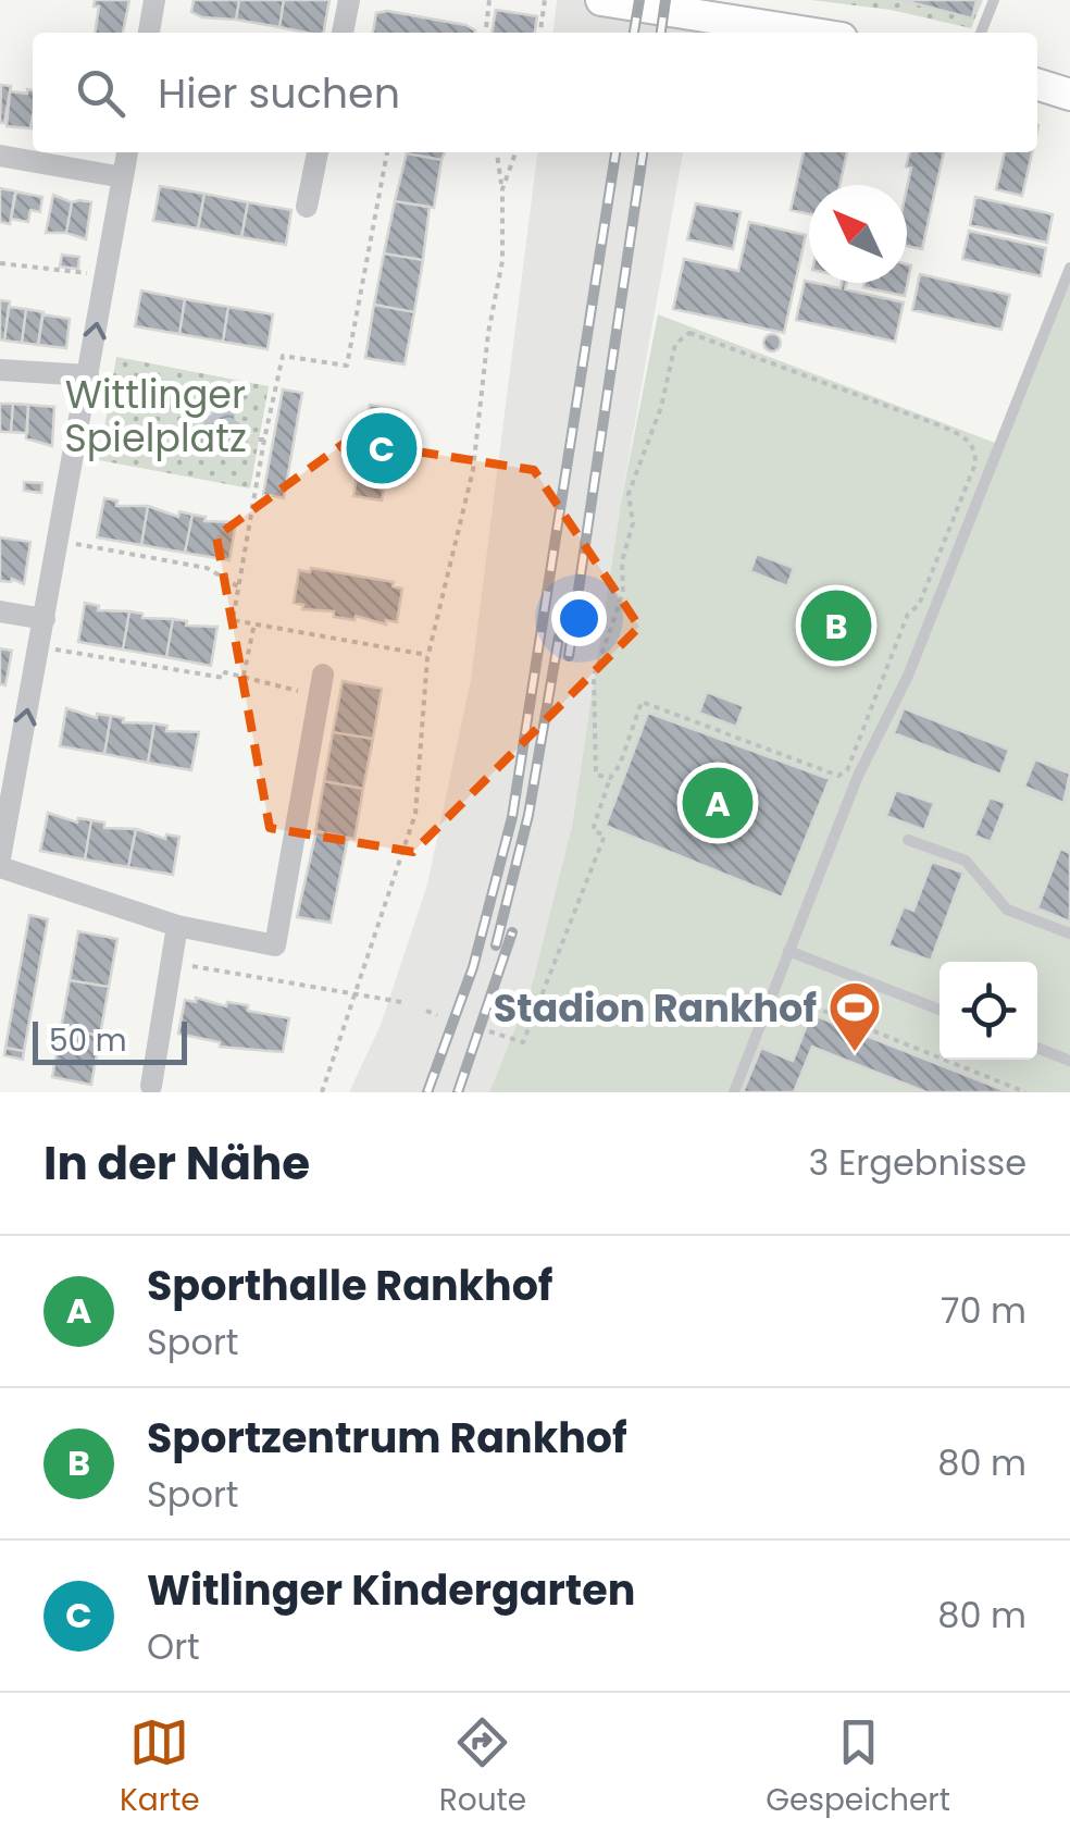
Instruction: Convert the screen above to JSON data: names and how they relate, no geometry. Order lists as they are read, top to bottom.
{
  "parks": ["Wittlinger Spielplatz"],
  "places": {
    "sports": ["Stadion Rankhof"]
  },
  "scale_bar": "50 m",
  "north": "top left",
  "page": {
    "search": "Hier suchen",
    "pins": ["C", "B", "A"],
    "scale": "50 m",
    "heading": ["In der Nähe", "3 Ergebnisse"],
    "list": [
      {
        "mark": "A",
        "name": "Sporthalle Rankhof",
        "note": "Sport",
        "value": "70 m"
      },
      {
        "mark": "B",
        "name": "Sportzentrum Rankhof",
        "note": "Sport",
        "value": "80 m"
      },
      {
        "mark": "C",
        "name": "Witlinger Kindergarten",
        "note": "Ort",
        "value": "80 m"
      }
    ],
    "nav": ["Karte", "Route", "Gespeichert"]
  }
}
